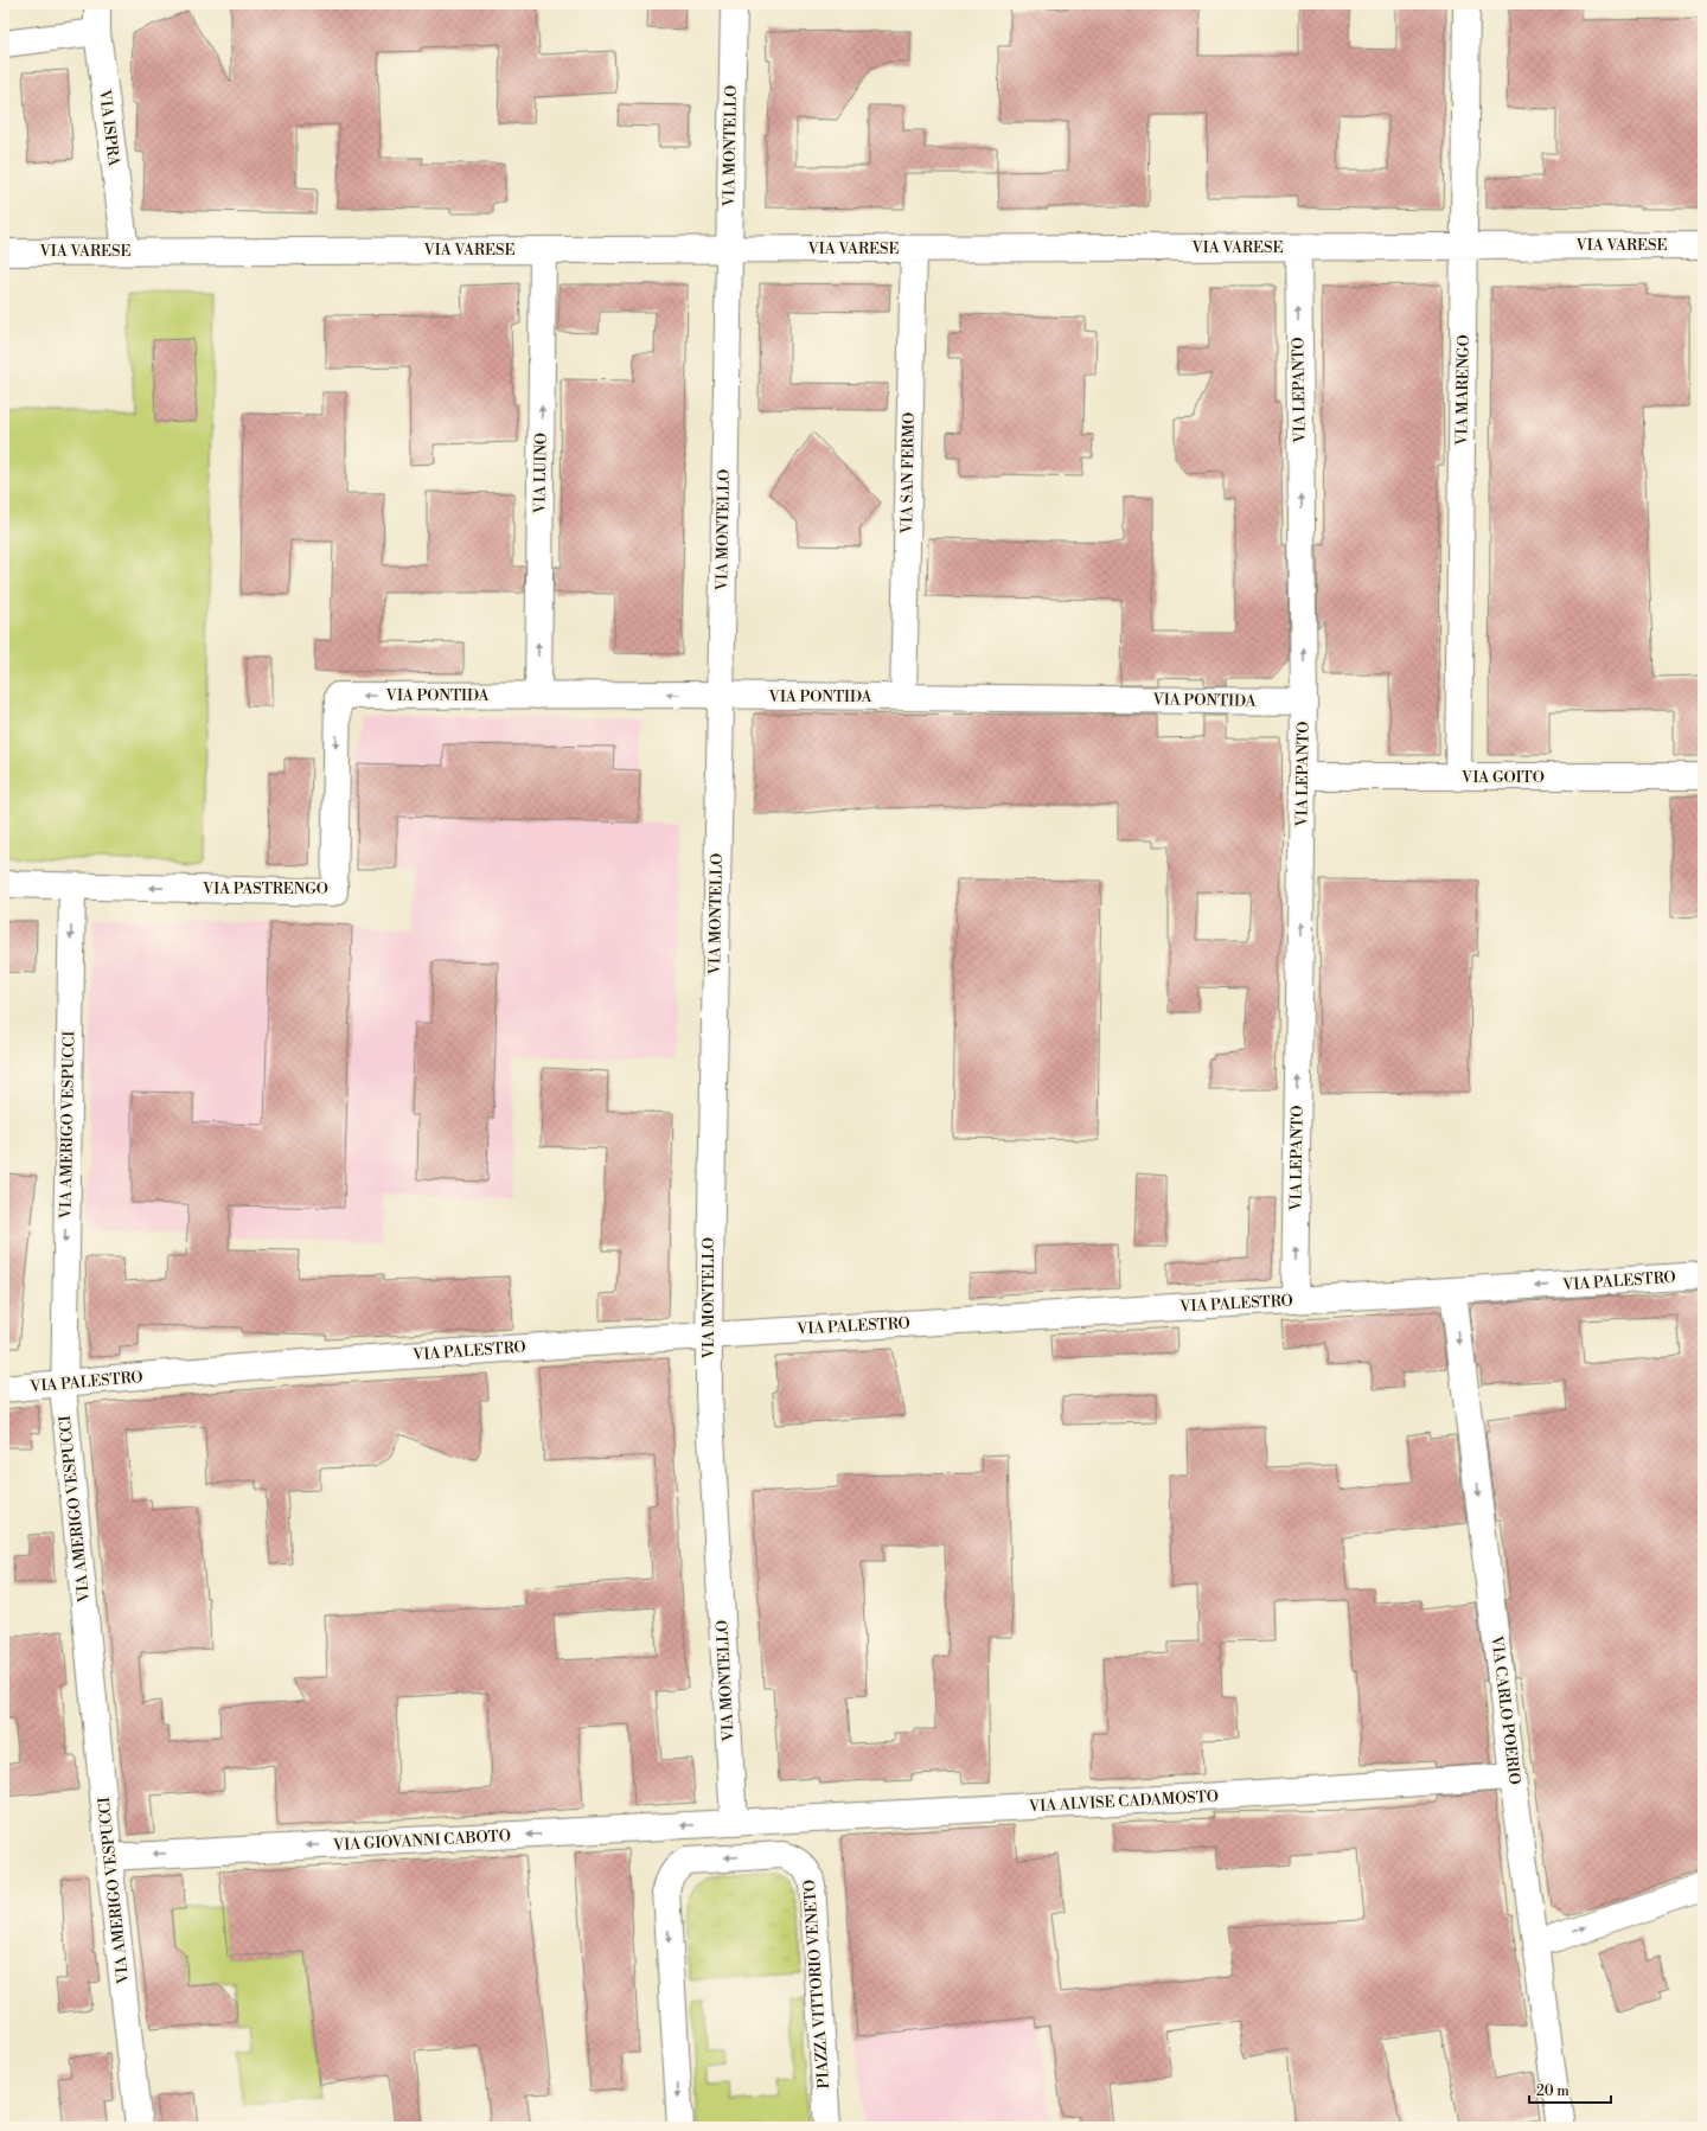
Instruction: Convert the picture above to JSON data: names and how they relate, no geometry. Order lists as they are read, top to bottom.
{
  "streets": {
    "street": [
      "VIA ISPRA",
      "VIA MONTELLO",
      "VIA VARESE",
      "VIA LEPANTO",
      "VIA MARENGO",
      "VIA LUINO",
      "VIA SAN FERMO",
      "VIA PONTIDA",
      "VIA GOITO",
      "VIA PASTRENGO",
      "VIA AMERIGO VESPUCCI",
      "VIA PALESTRO",
      "VIA CARLO POERIO",
      "VIA ALVISE CADAMOSTO",
      "VIA GIOVANNI CABOTO",
      "PIAZZA VITTORIO VENETO"
    ]
  },
  "crossings": [
    ["VIA ISPRA", "VIA VARESE"],
    ["VIA MONTELLO", "VIA VARESE"],
    ["VIA MONTELLO", "VIA PONTIDA"],
    ["VIA MONTELLO", "VIA PALESTRO"],
    ["VIA MONTELLO", "VIA ALVISE CADAMOSTO"],
    ["VIA MONTELLO", "VIA GIOVANNI CABOTO"],
    ["VIA MONTELLO", "PIAZZA VITTORIO VENETO"],
    ["VIA VARESE", "VIA LEPANTO"],
    ["VIA VARESE", "VIA MARENGO"],
    ["VIA VARESE", "VIA LUINO"],
    ["VIA VARESE", "VIA SAN FERMO"],
    ["VIA LEPANTO", "VIA PONTIDA"],
    ["VIA LEPANTO", "VIA GOITO"],
    ["VIA LEPANTO", "VIA PALESTRO"],
    ["VIA MARENGO", "VIA GOITO"],
    ["VIA LUINO", "VIA PONTIDA"],
    ["VIA SAN FERMO", "VIA PONTIDA"],
    ["VIA PONTIDA", "VIA PASTRENGO"],
    ["VIA PASTRENGO", "VIA AMERIGO VESPUCCI"],
    ["VIA AMERIGO VESPUCCI", "VIA PALESTRO"],
    ["VIA AMERIGO VESPUCCI", "VIA GIOVANNI CABOTO"],
    ["VIA PALESTRO", "VIA CARLO POERIO"],
    ["VIA CARLO POERIO", "VIA ALVISE CADAMOSTO"],
    ["VIA ALVISE CADAMOSTO", "VIA GIOVANNI CABOTO"],
    ["VIA ALVISE CADAMOSTO", "PIAZZA VITTORIO VENETO"],
    ["VIA GIOVANNI CABOTO", "PIAZZA VITTORIO VENETO"]
  ],
  "one_way": [
    "VIA LEPANTO",
    "VIA LUINO",
    "VIA PONTIDA",
    "VIA AMERIGO VESPUCCI",
    "VIA CARLO POERIO",
    "VIA GIOVANNI CABOTO"
  ],
  "scale_bar": "20 m"
}
